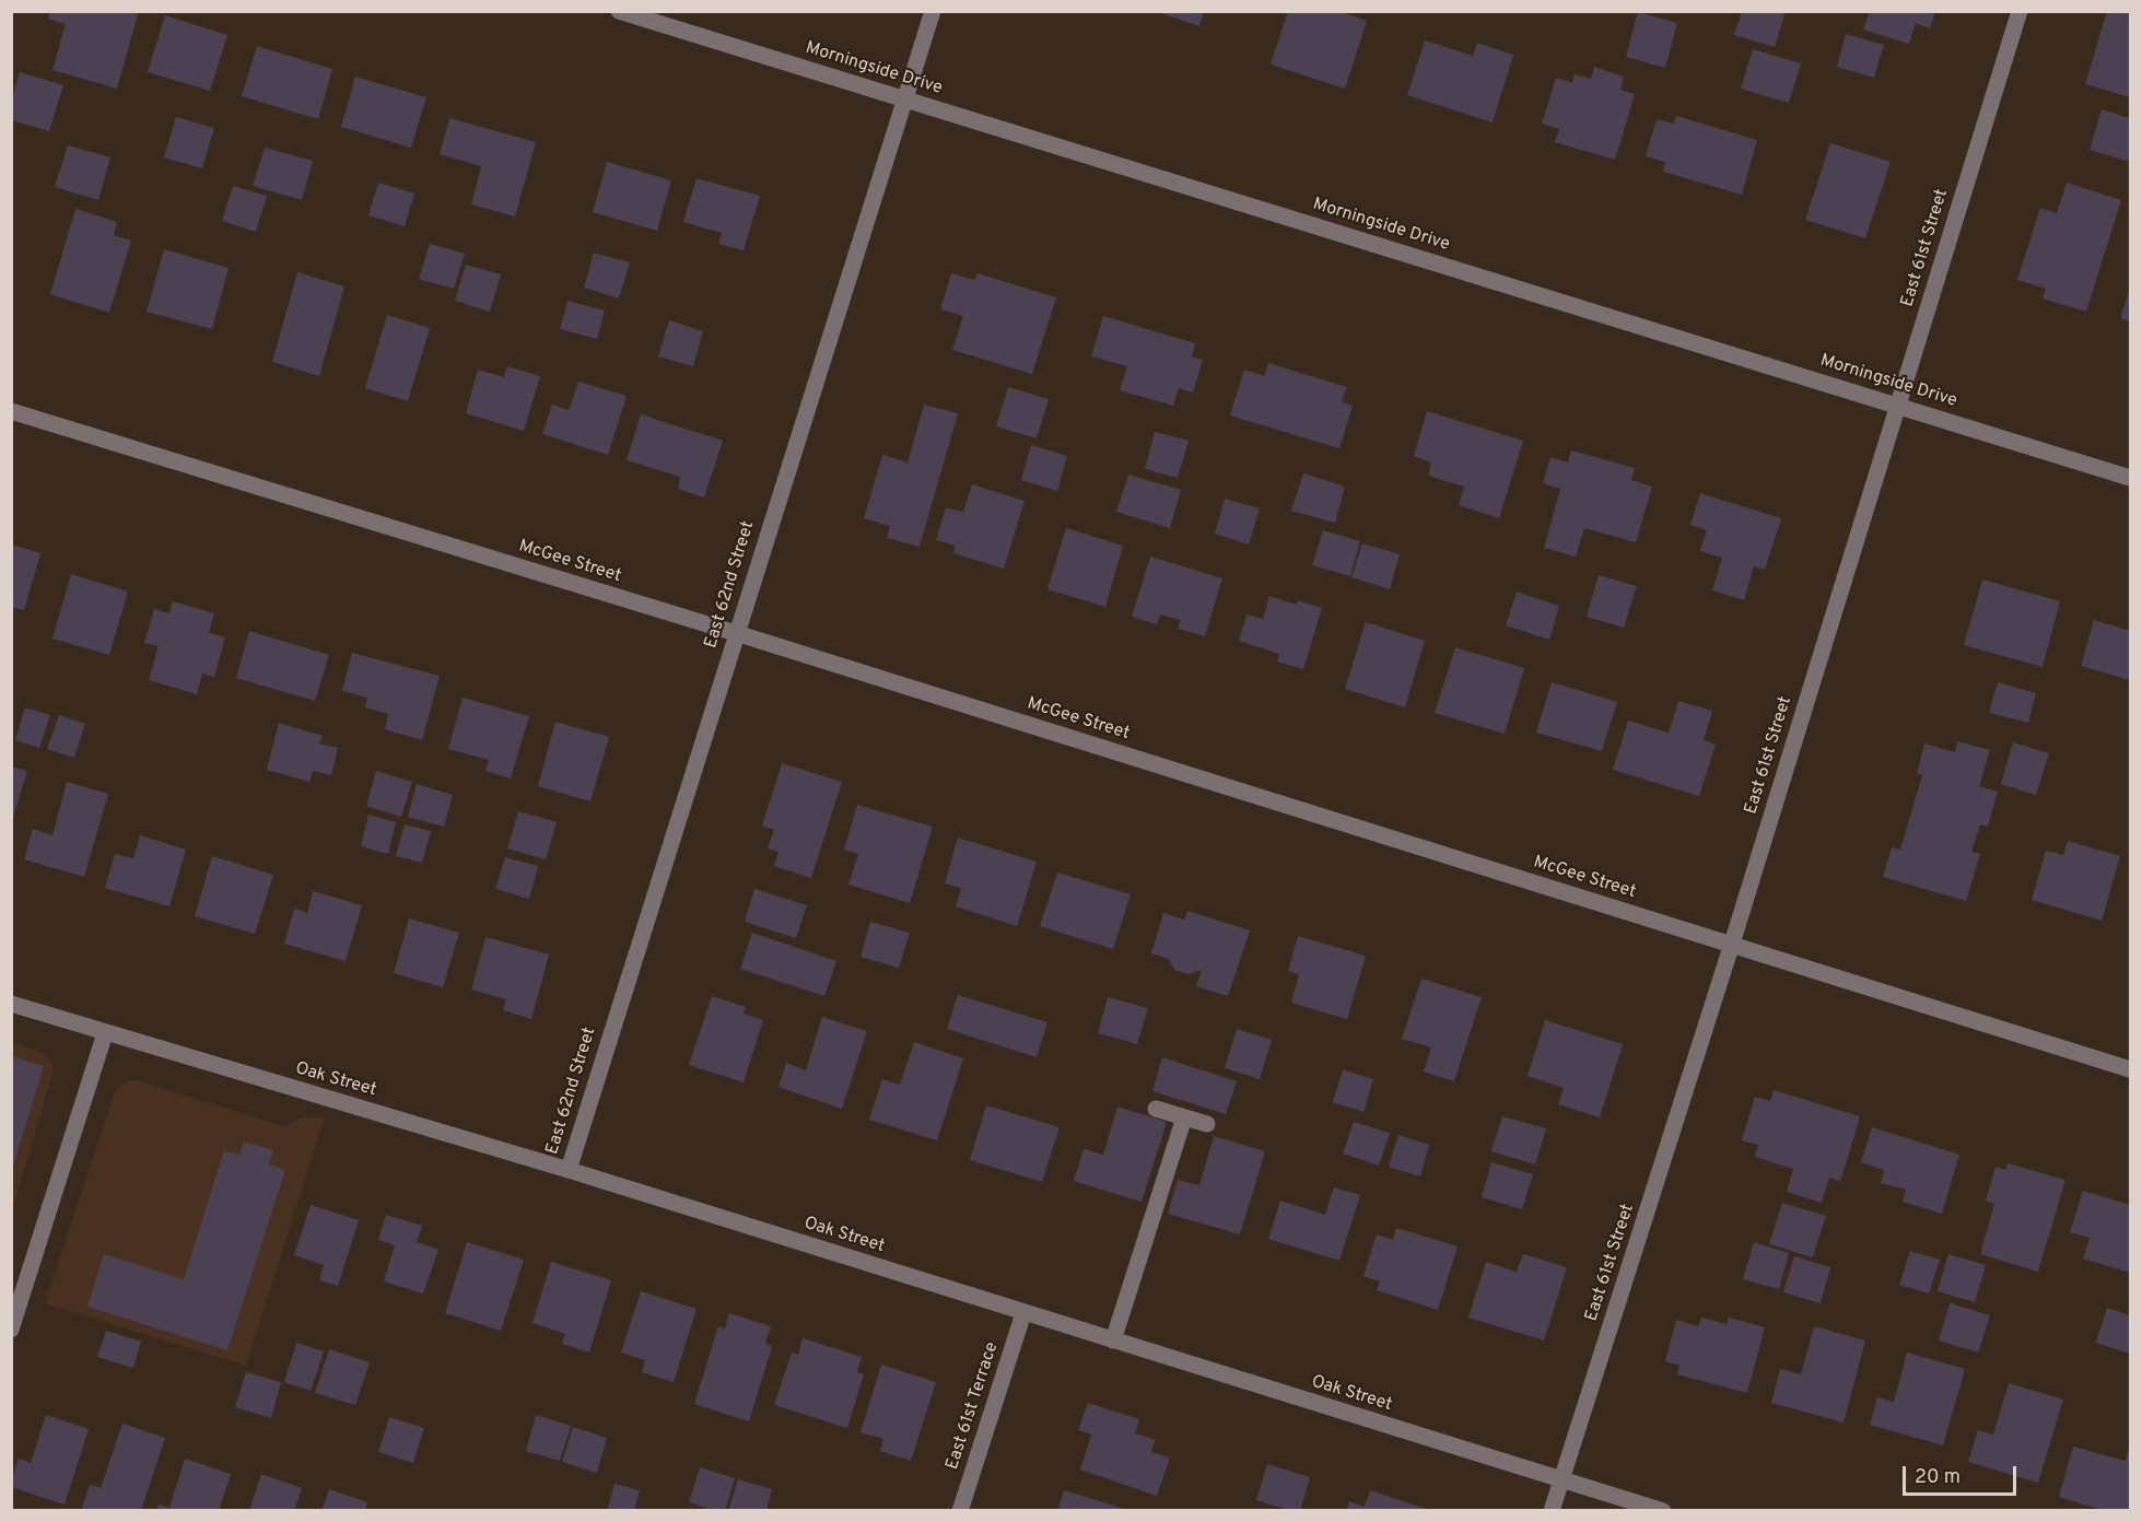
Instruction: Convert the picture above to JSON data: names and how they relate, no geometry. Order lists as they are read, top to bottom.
{
  "streets": {
    "street": [
      "Morningside Drive",
      "East 61st Street",
      "McGee Street",
      "East 62nd Street",
      "Oak Street",
      "East 61st Terrace"
    ]
  },
  "crossings": [
    ["Morningside Drive", "East 61st Street"],
    ["Morningside Drive", "East 62nd Street"],
    ["East 61st Street", "McGee Street"],
    ["East 61st Street", "Oak Street"],
    ["McGee Street", "East 62nd Street"],
    ["East 62nd Street", "Oak Street"],
    ["Oak Street", "East 61st Terrace"]
  ],
  "scale_bar": "20 m"
}
